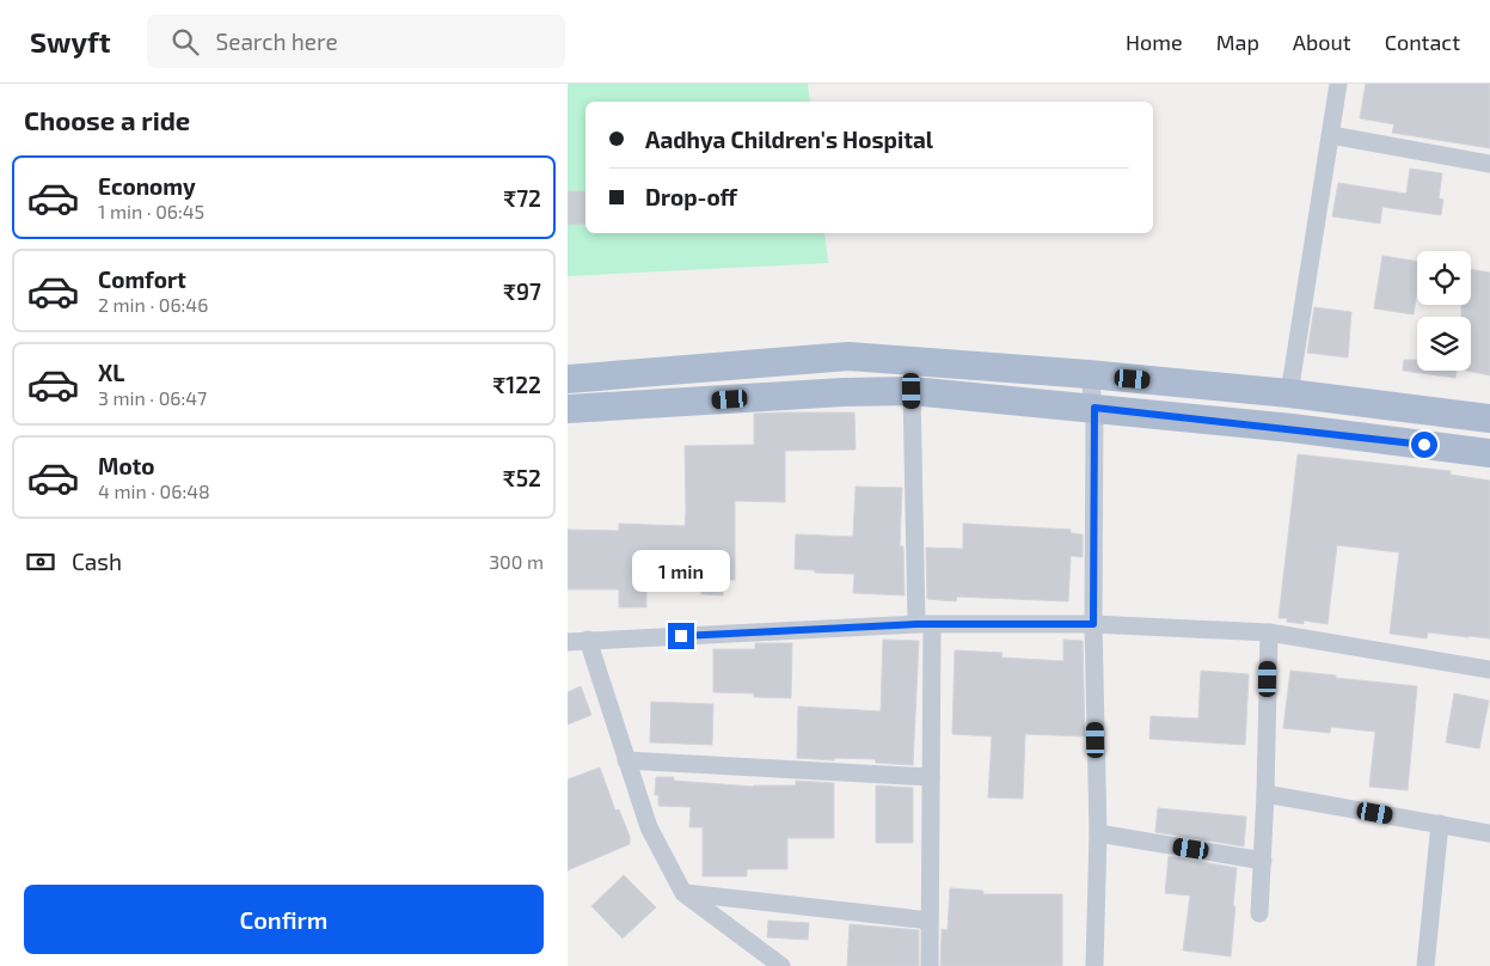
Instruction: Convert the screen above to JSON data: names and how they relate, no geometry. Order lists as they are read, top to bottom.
{
  "page": {
    "header": "Swyft",
    "search": "Search here",
    "nav": [
      "Home",
      "Map",
      "About",
      "Contact"
    ],
    "heading": "Choose a ride",
    "banner": ["Aadhya Children's Hospital", "Drop-off"],
    "list": [
      {
        "name": "Economy",
        "note": "1 min · 06:45",
        "value": "₹72"
      },
      {
        "name": "Comfort",
        "note": "2 min · 06:46",
        "value": "₹97"
      },
      {
        "name": "XL",
        "note": "3 min · 06:47",
        "value": "₹122"
      },
      {
        "name": "Moto",
        "note": "4 min · 06:48",
        "value": "₹52"
      }
    ],
    "pay": ["Cash", "300 m"],
    "bubble": "1 min",
    "buttons": "Confirm"
  }
}
